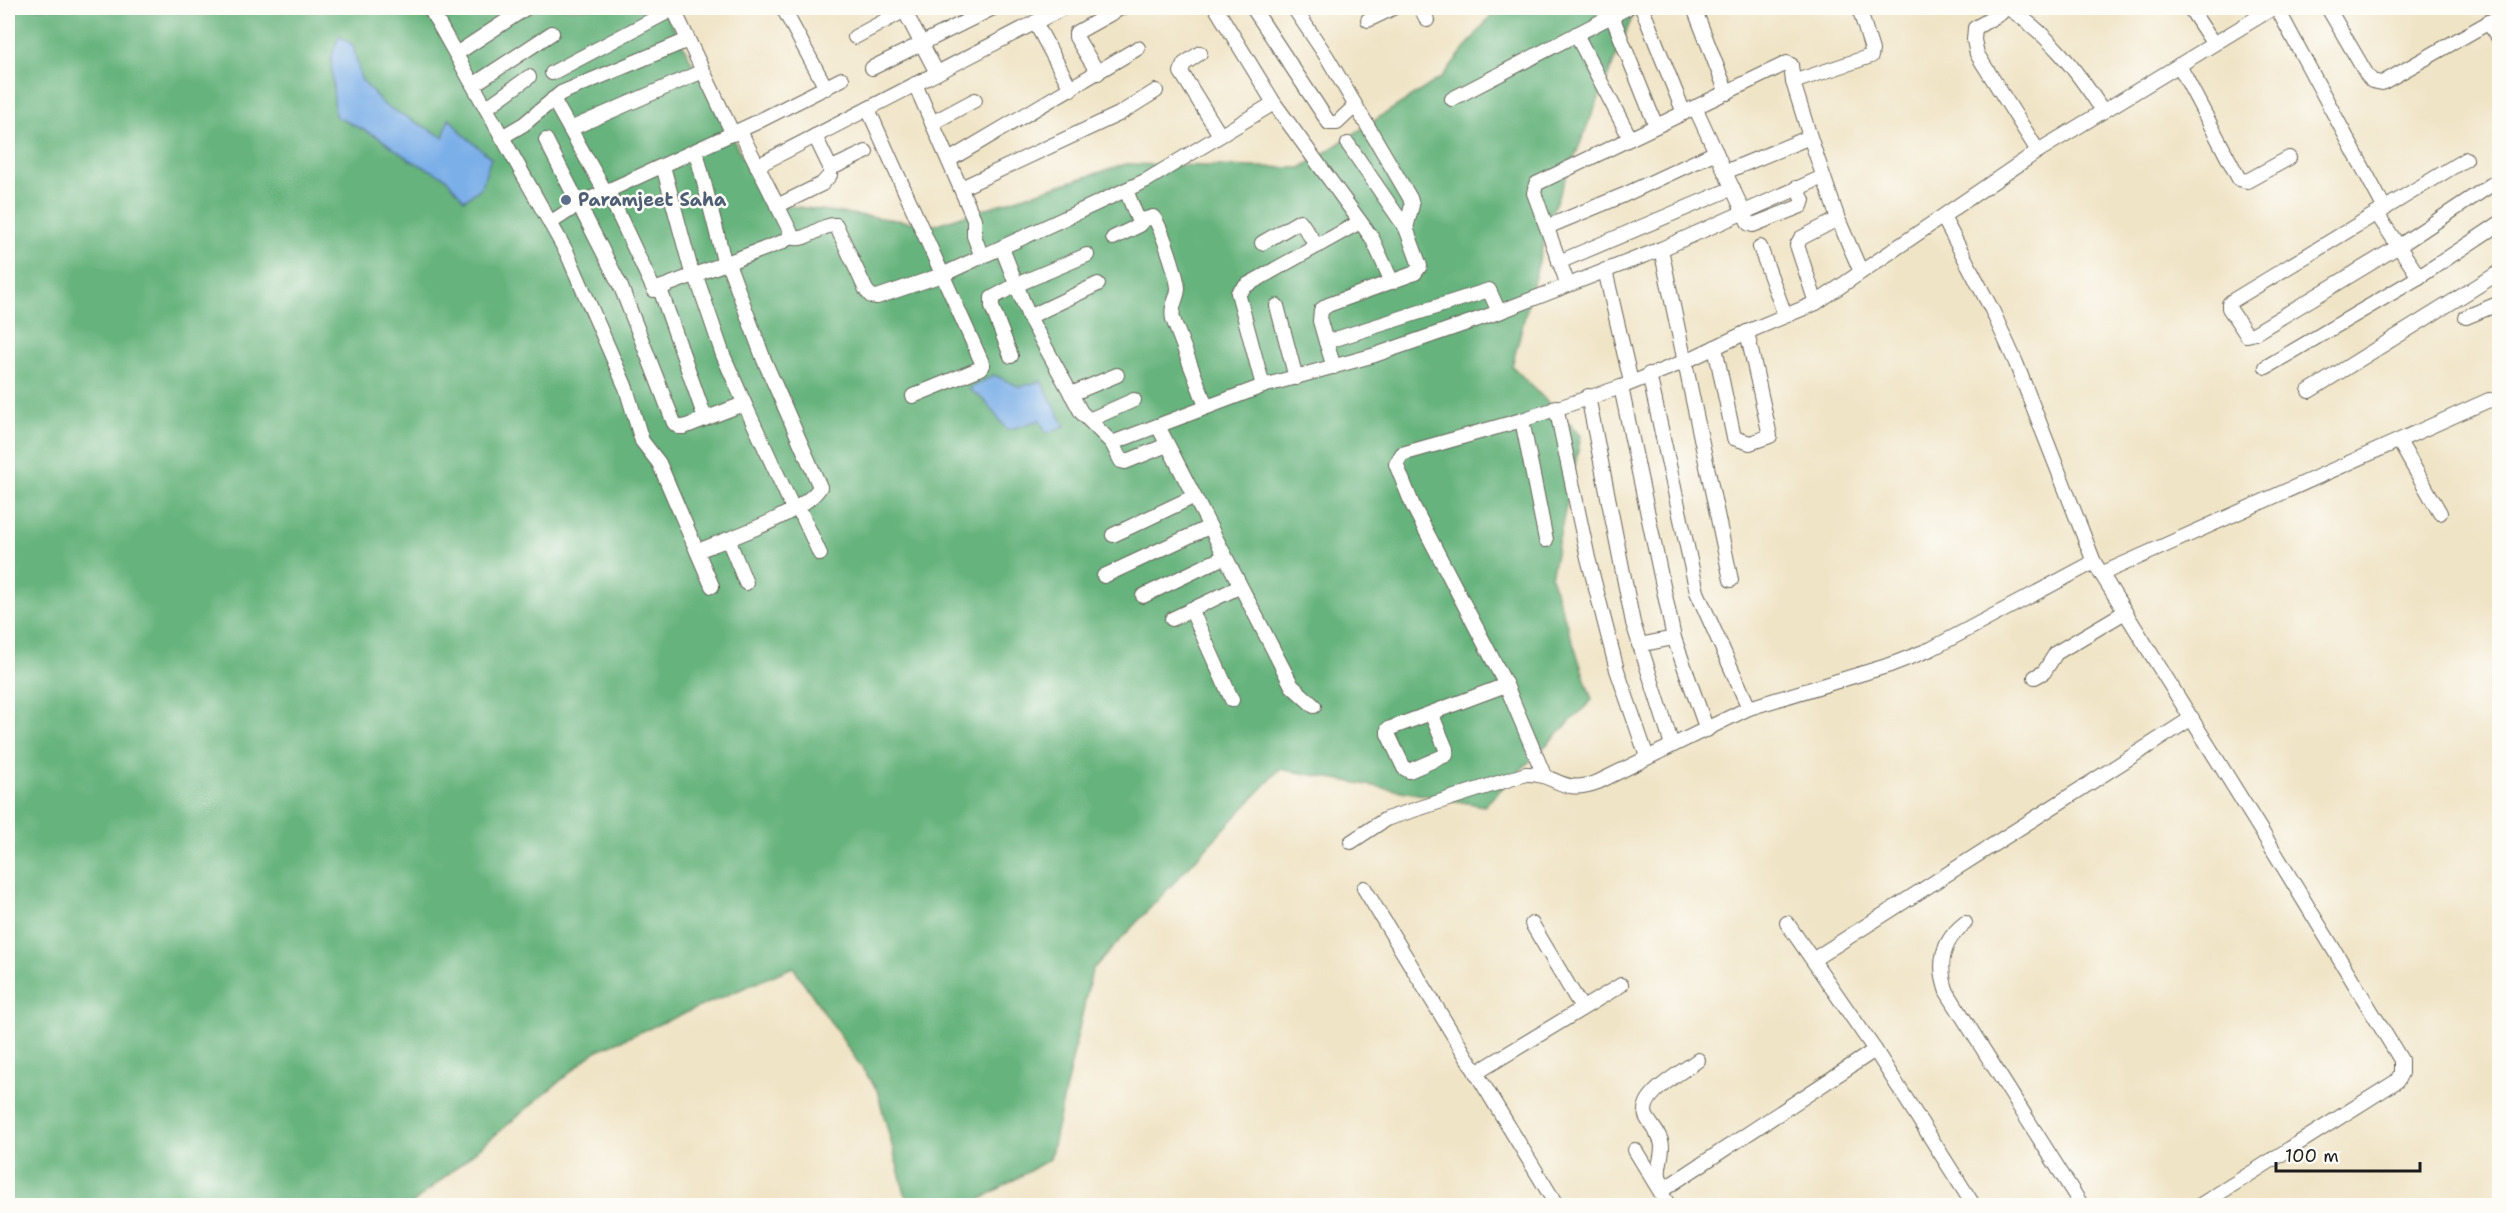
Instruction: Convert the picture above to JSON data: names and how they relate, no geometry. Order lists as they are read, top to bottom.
{
  "places": ["Paramjeet Saha"],
  "scale_bar": "100 m"
}
